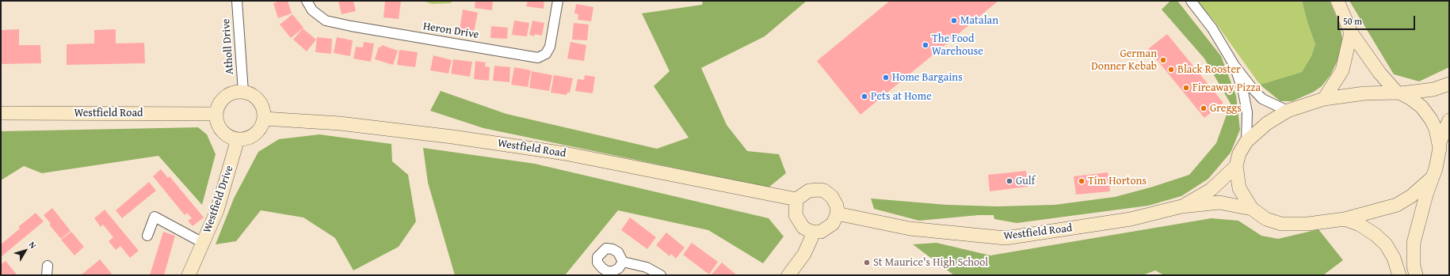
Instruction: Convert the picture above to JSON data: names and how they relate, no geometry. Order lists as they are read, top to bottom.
{
  "streets": {
    "main road": ["Westfield Road", "Westfield Drive"],
    "street": ["Heron Drive", "Atholl Drive"]
  },
  "crossings": [
    ["Atholl Drive", "Westfield Road"],
    ["Atholl Drive", "Westfield Drive"],
    ["Westfield Road", "Westfield Drive"]
  ],
  "places": [
    "Matalan",
    "The Food Warehouse",
    "German Donner Kebab",
    "Black Rooster",
    "Home Bargains",
    "Fireaway Pizza",
    "Pets at Home",
    "Greggs",
    "Gulf",
    "Tim Hortons",
    "St Maurice's High School"
  ],
  "scale_bar": "50 m",
  "north": "top right"
}
